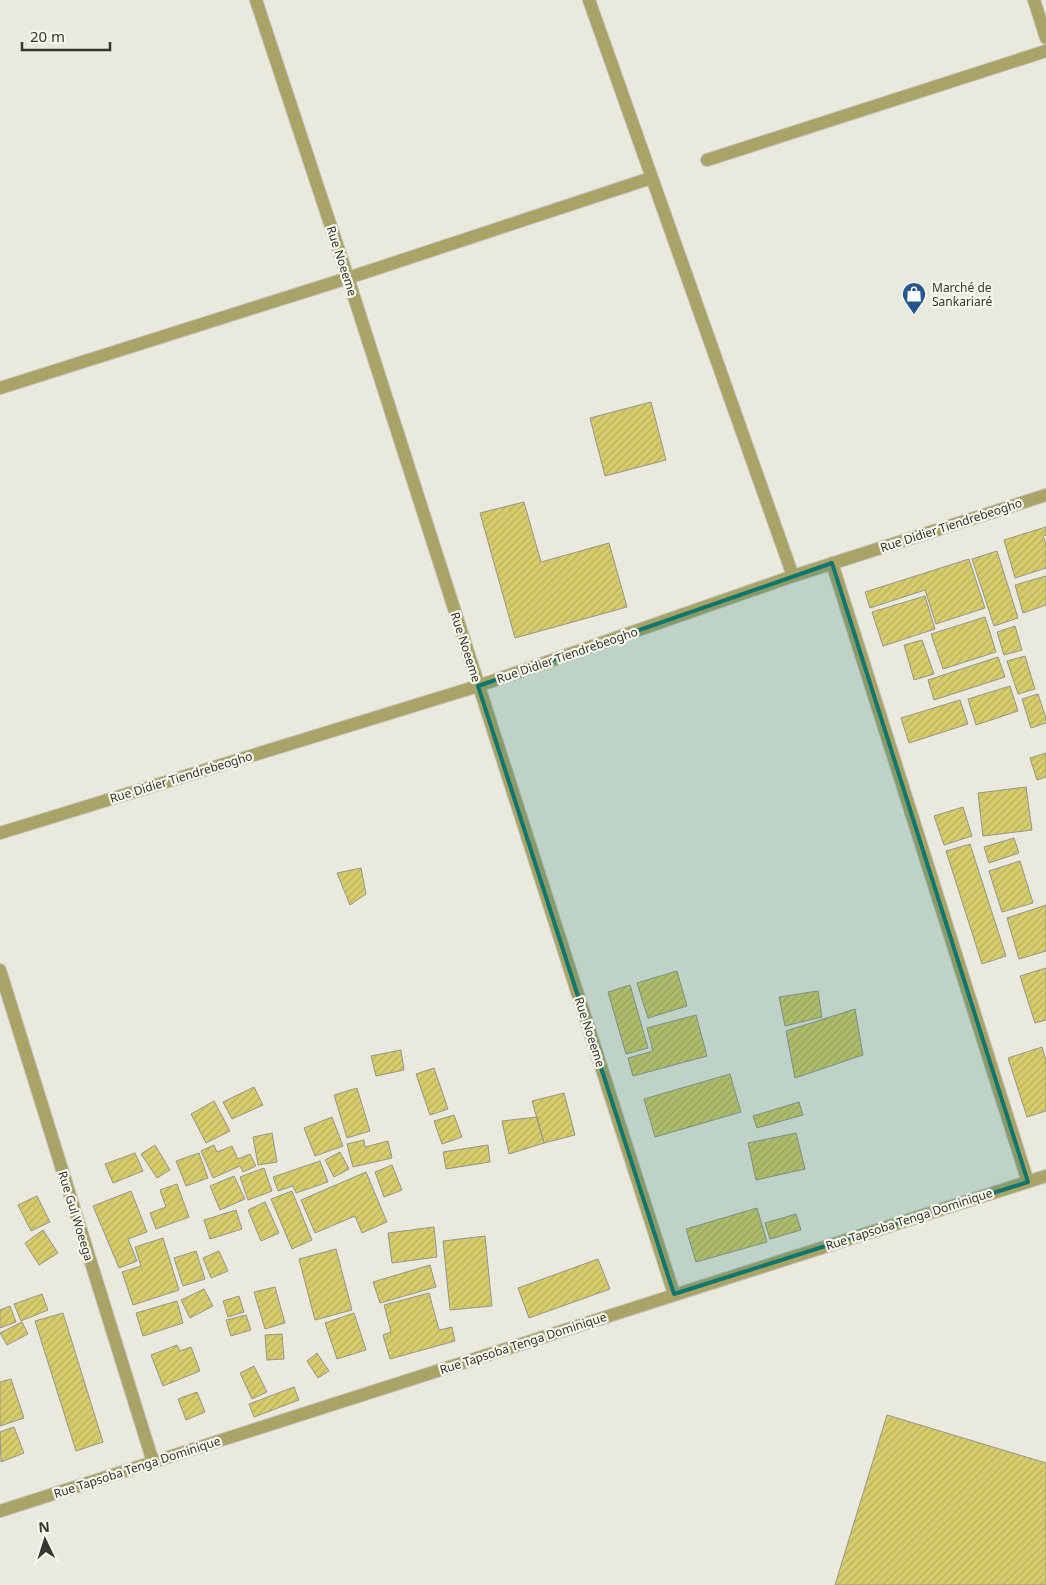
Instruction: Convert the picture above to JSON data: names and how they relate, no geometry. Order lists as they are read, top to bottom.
{
  "streets": {
    "street": [
      "Rue Noeeme",
      "Rue Didier Tiendrebeogho",
      "Rue Gul Woeega",
      "Rue Tapsoba Tenga Dominique"
    ]
  },
  "crossings": [
    ["Rue Noeeme", "Rue Didier Tiendrebeogho"],
    ["Rue Noeeme", "Rue Tapsoba Tenga Dominique"],
    ["Rue Gul Woeega", "Rue Tapsoba Tenga Dominique"]
  ],
  "places": {
    "shop": ["Marché de Sankariaré"]
  },
  "scale_bar": "20 m",
  "north": "top"
}
